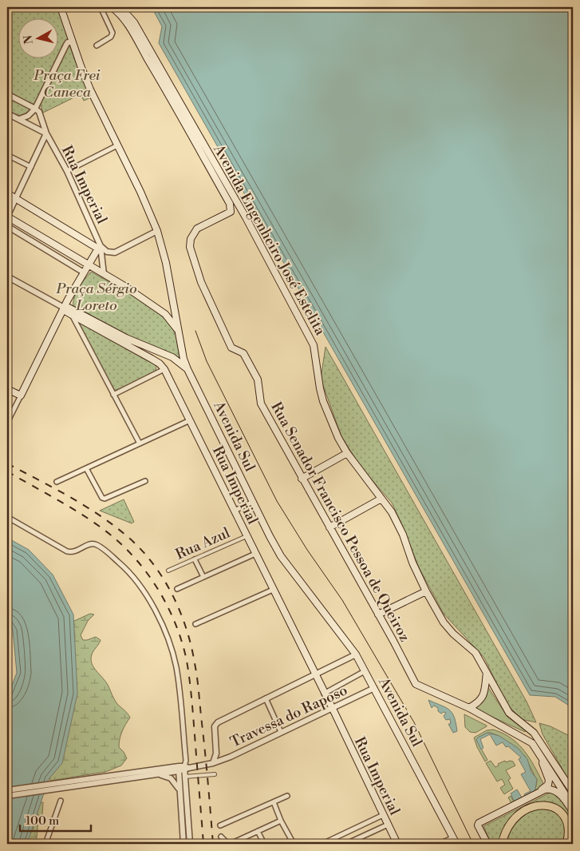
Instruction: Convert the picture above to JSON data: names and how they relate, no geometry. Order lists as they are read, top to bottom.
{
  "streets": {
    "main road": [
      "Rua Imperial",
      "Avenida Engenheiro José Estelita",
      "Avenida Sul",
      "Rua Senador Francisco Pessoa de Queiroz"
    ],
    "street": ["Rua Azul", "Travessa do Raposo"]
  },
  "crossings": [
    ["Rua Imperial", "Avenida Sul"],
    ["Rua Imperial", "Rua Azul"],
    ["Rua Imperial", "Travessa do Raposo"],
    ["Avenida Engenheiro José Estelita", "Rua Senador Francisco Pessoa de Queiroz"],
    ["Avenida Sul", "Travessa do Raposo"]
  ],
  "parks": ["Praça Frei Caneca", "Praça Sérgio Loreto"],
  "scale_bar": "100 m",
  "north": "left"
}
